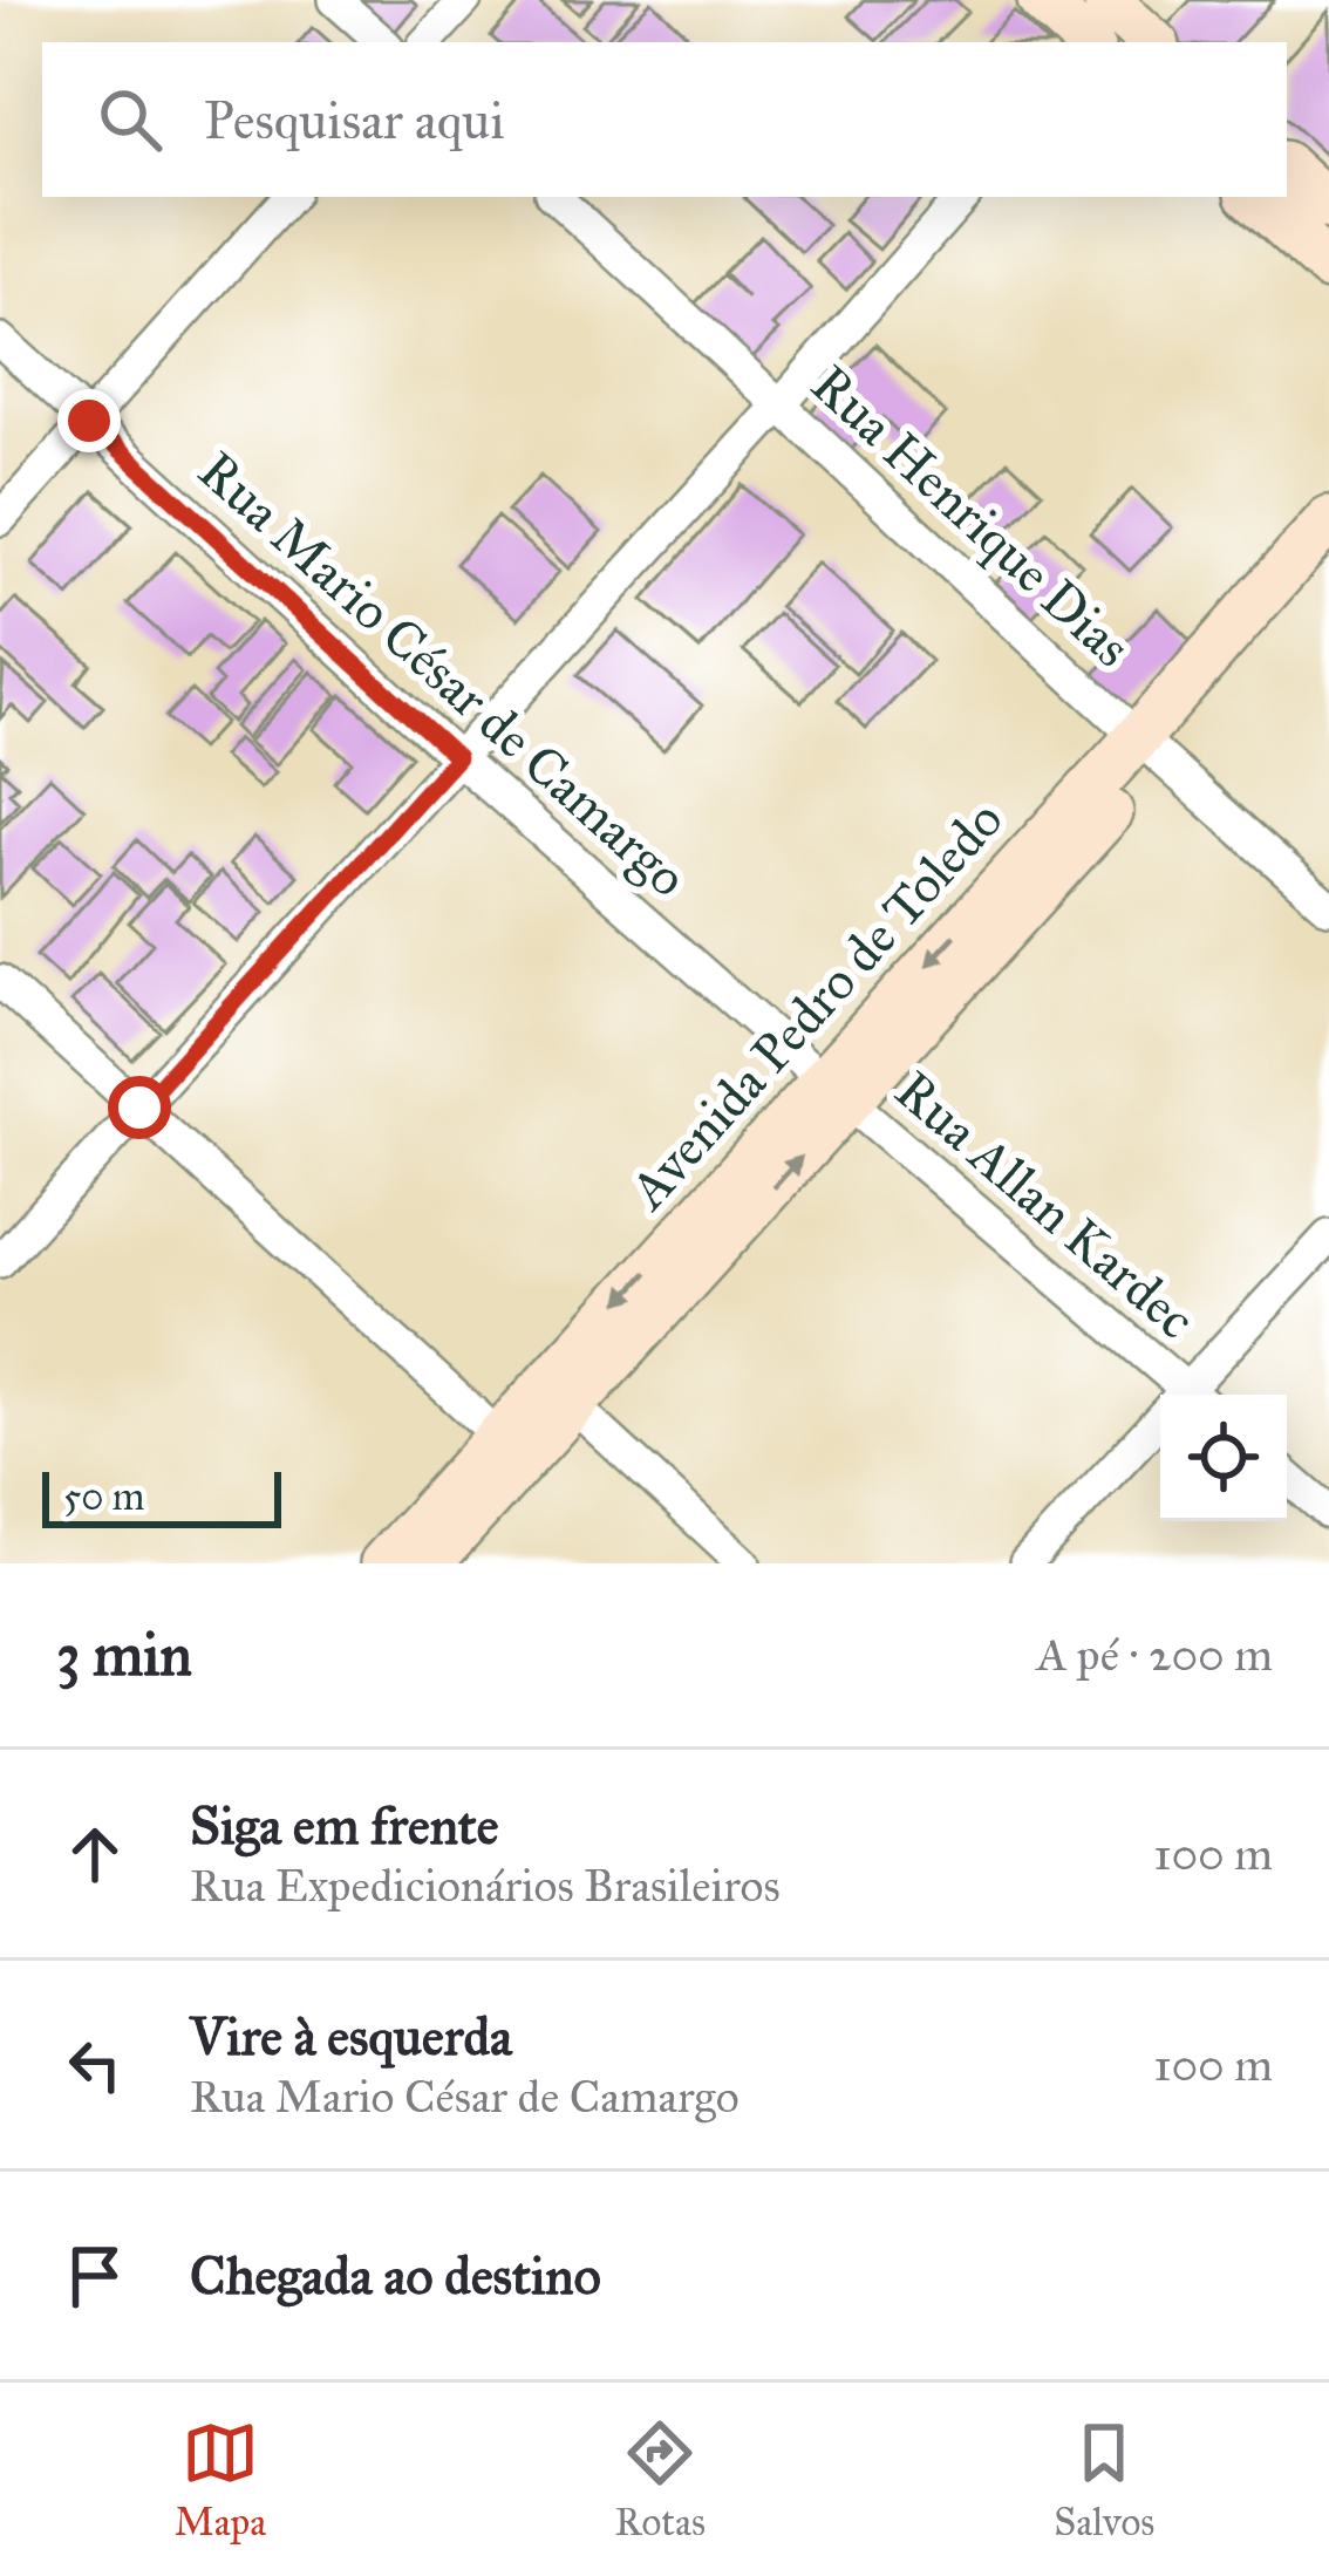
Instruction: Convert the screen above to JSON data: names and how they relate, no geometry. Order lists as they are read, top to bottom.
{
  "streets": {
    "main road": ["Avenida Pedro de Toledo"],
    "street": ["Rua Henrique Dias", "Rua Mario César de Camargo", "Rua Allan Kardec"]
  },
  "crossings": [
    ["Rua Henrique Dias", "Avenida Pedro de Toledo"],
    ["Rua Mario César de Camargo", "Avenida Pedro de Toledo"],
    ["Rua Mario César de Camargo", "Rua Allan Kardec"],
    ["Avenida Pedro de Toledo", "Rua Allan Kardec"]
  ],
  "scale_bar": "50 m",
  "page": {
    "search": "Pesquisar aqui",
    "scale": "50 m",
    "heading": ["3 min", "A pé · 200 m"],
    "list": [
      ["Siga em frente", "Rua Expedicionários Brasileiros", "100 m"],
      ["Vire à esquerda", "Rua Mario César de Camargo", "100 m"],
      "Chegada ao destino"
    ],
    "nav": ["Mapa", "Rotas", "Salvos"]
  }
}
